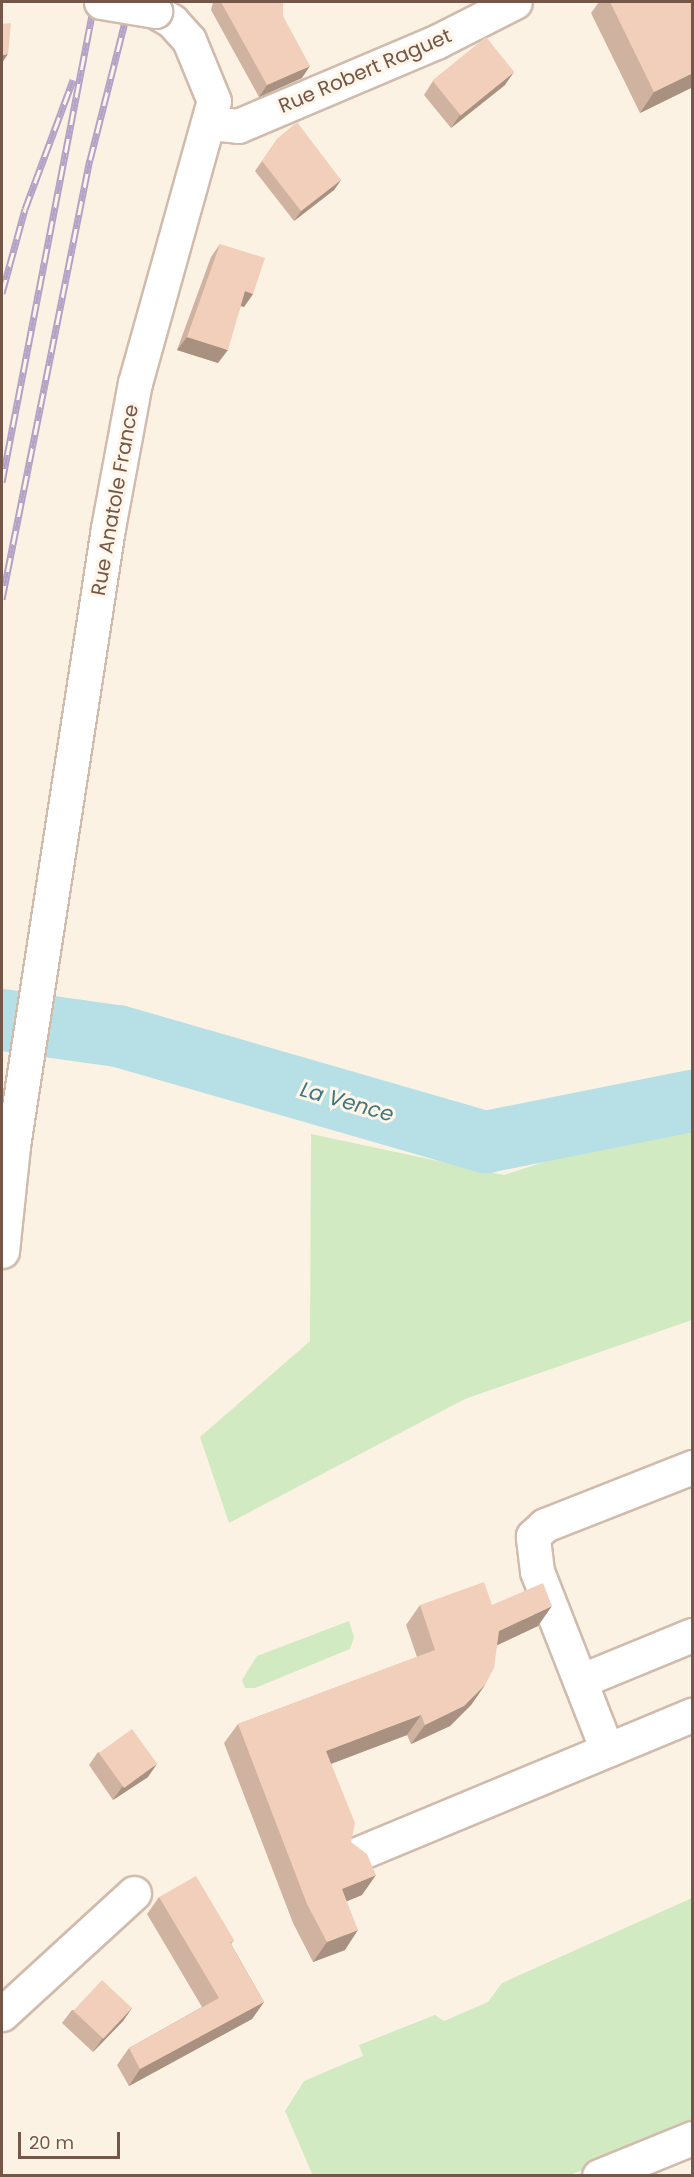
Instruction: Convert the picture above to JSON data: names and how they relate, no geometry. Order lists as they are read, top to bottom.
{
  "streets": {
    "street": ["Rue Robert Raguet", "Rue Anatole France"]
  },
  "crossings": [
    ["Rue Robert Raguet", "Rue Anatole France"]
  ],
  "water": ["La Vence"],
  "scale_bar": "20 m"
}
